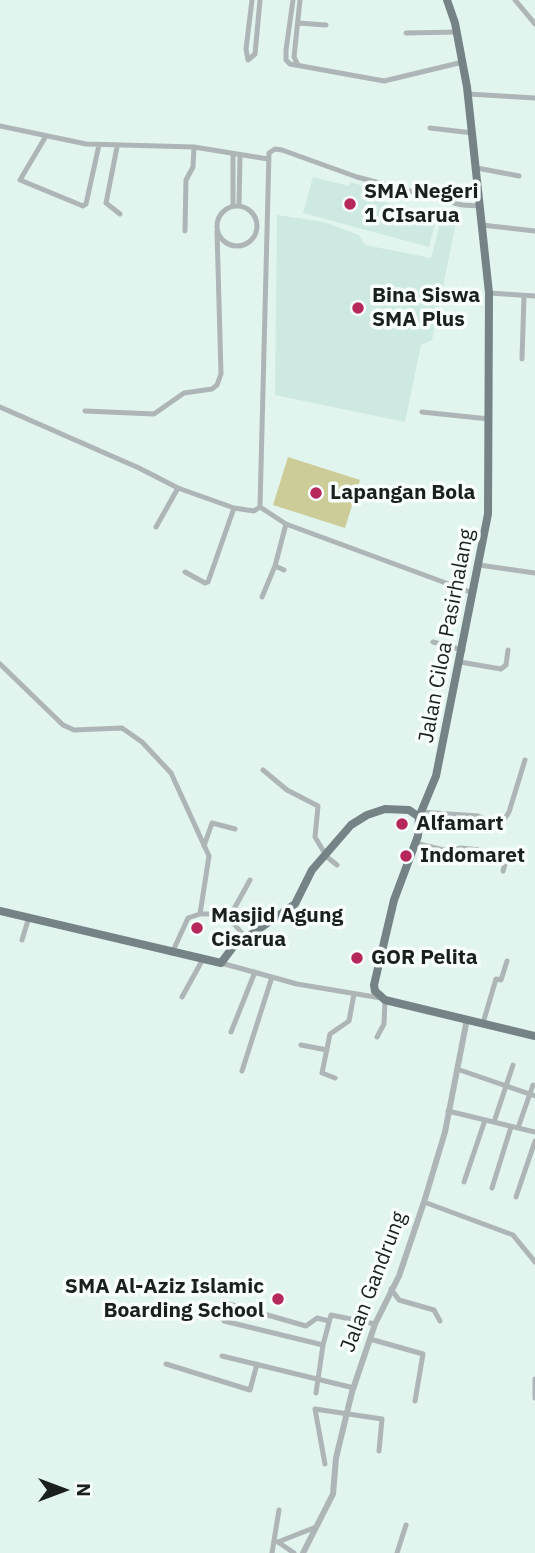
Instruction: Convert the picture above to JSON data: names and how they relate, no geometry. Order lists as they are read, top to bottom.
{
  "streets": {
    "main road": ["Jalan Ciloa Pasirhalang"],
    "street": ["Jalan Gandrung"]
  },
  "places": [
    "SMA Negeri 1 CIsarua",
    "Bina Siswa SMA Plus",
    "Lapangan Bola",
    "Alfamart",
    "Indomaret",
    "Masjid Agung Cisarua",
    "GOR Pelita",
    "SMA Al-Aziz Islamic Boarding School"
  ],
  "north": "right"
}
